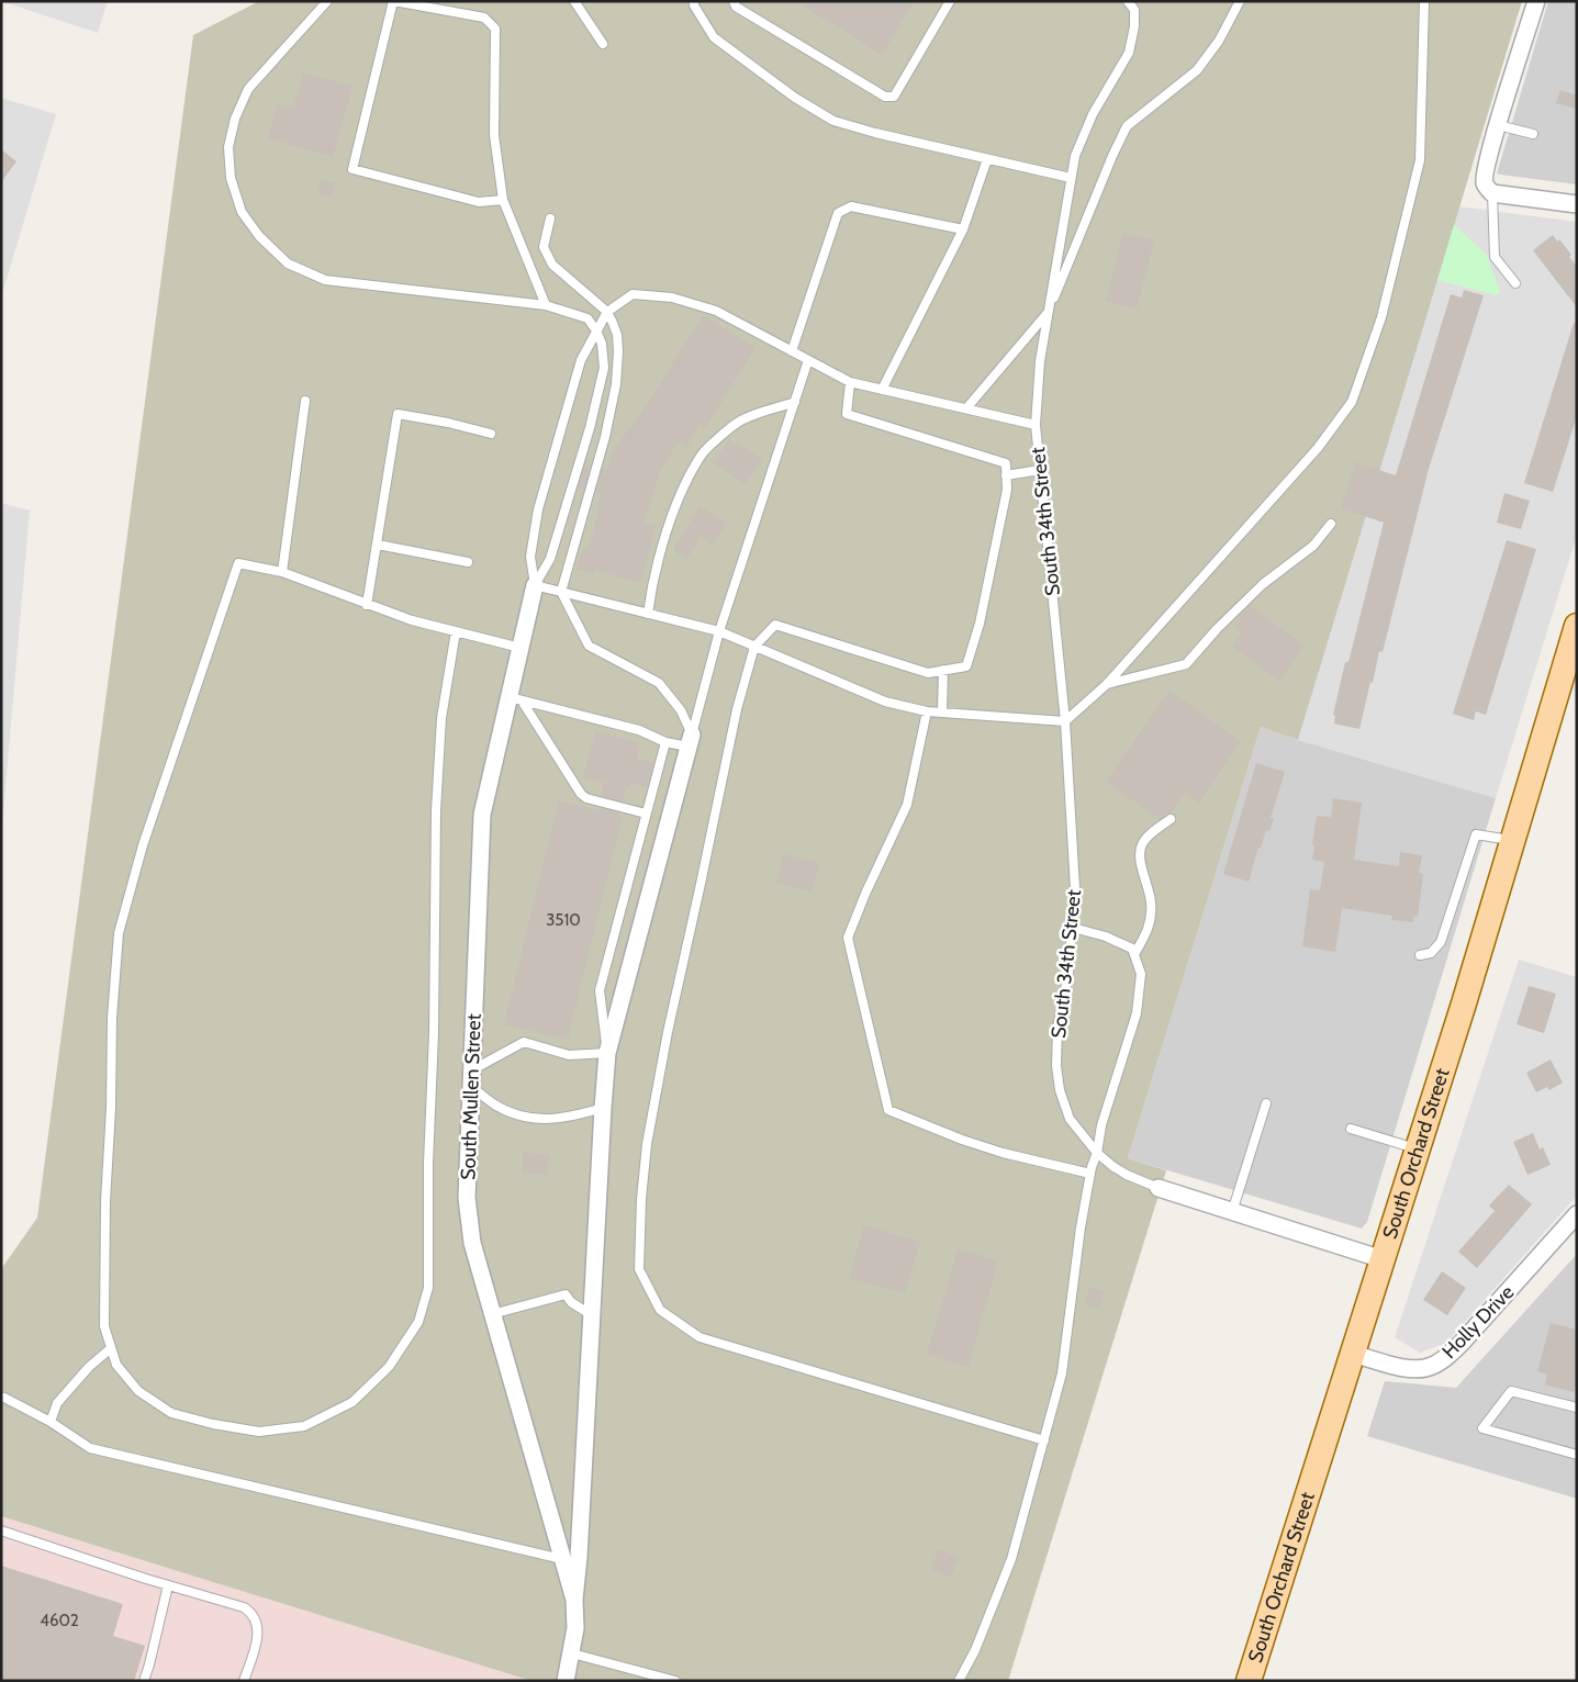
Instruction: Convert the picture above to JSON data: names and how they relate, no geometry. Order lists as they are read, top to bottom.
{
  "streets": {
    "main road": ["South Orchard Street"],
    "street": ["South 34th Street", "South Mullen Street", "Holly Drive"]
  },
  "crossings": [
    ["South 34th Street", "South Orchard Street"],
    ["South Orchard Street", "Holly Drive"]
  ],
  "house_numbers": ["3510", "4602"]
}
